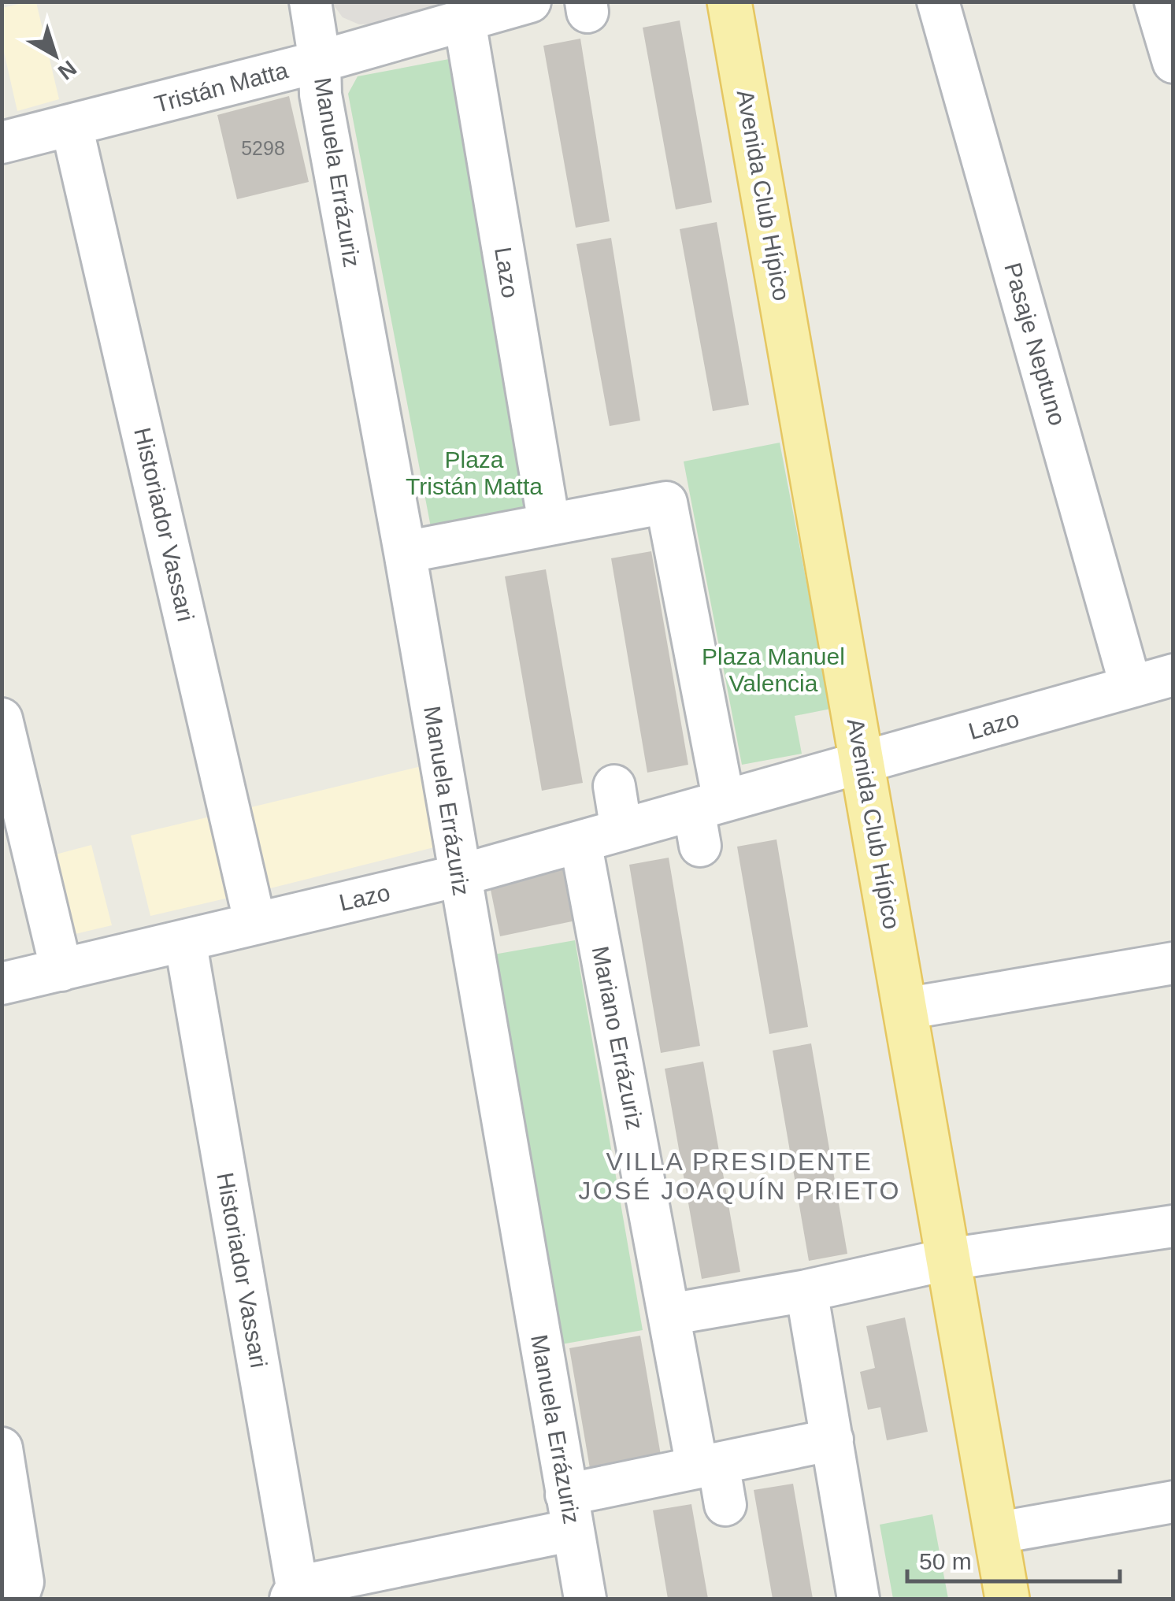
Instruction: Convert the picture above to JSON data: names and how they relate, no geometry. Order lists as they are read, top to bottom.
{
  "streets": {
    "main road": ["Avenida Club Hípico"],
    "street": [
      "Tristán Matta",
      "Manuela Errázuriz",
      "Lazo",
      "Pasaje Neptuno",
      "Historiador Vassari",
      "Mariano Errázuriz"
    ]
  },
  "crossings": [
    ["Tristán Matta", "Manuela Errázuriz"],
    ["Tristán Matta", "Lazo"],
    ["Tristán Matta", "Historiador Vassari"],
    ["Manuela Errázuriz", "Lazo"],
    ["Avenida Club Hípico", "Lazo"],
    ["Lazo", "Pasaje Neptuno"],
    ["Lazo", "Historiador Vassari"],
    ["Lazo", "Mariano Errázuriz"]
  ],
  "districts": ["VILLA PRESIDENTE JOSÉ JOAQUÍN PRIETO"],
  "parks": ["Plaza Tristán Matta", "Plaza Manuel Valencia"],
  "house_numbers": ["5298"],
  "scale_bar": "50 m",
  "north": "bottom right"
}
